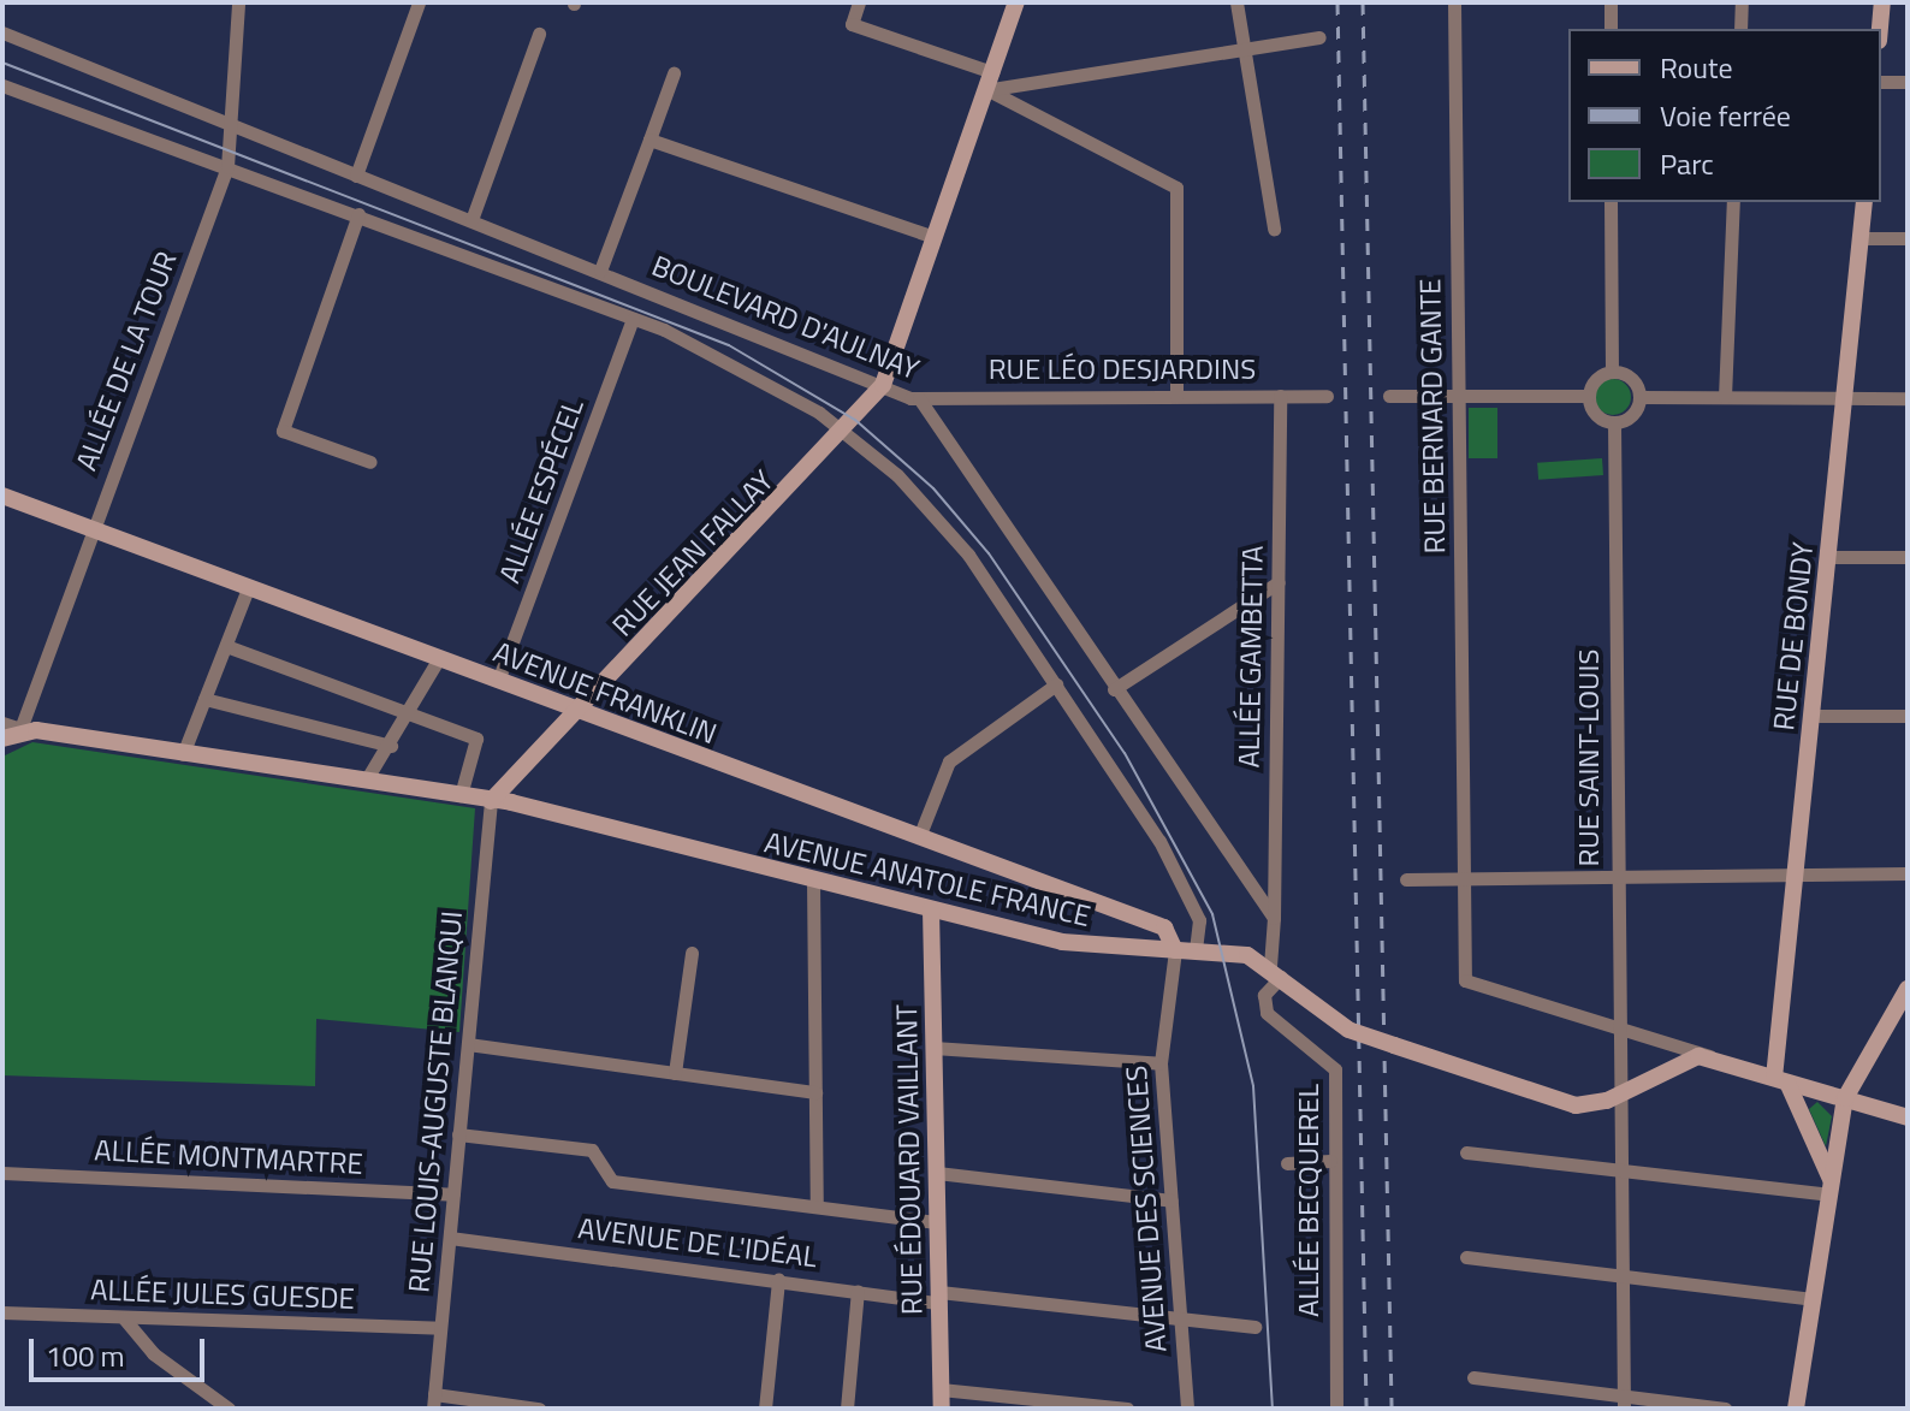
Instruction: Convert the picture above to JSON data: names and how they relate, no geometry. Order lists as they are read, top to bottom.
{
  "streets": {
    "street": [
      "BOULEVARD D'AULNAY",
      "ALLÉE DE LA TOUR",
      "RUE LÉO DESJARDINS",
      "RUE BERNARD GANTE",
      "ALLÉE ESPÉCEL",
      "RUE JEAN FALLAY",
      "RUE DE BONDY",
      "ALLÉE GAMBETTA",
      "AVENUE FRANKLIN",
      "RUE SAINT-LOUIS",
      "AVENUE ANATOLE FRANCE",
      "RUE LOUIS-AUGUSTE BLANQUI",
      "ALLÉE MONTMARTRE",
      "RUE ÉDOUARD VAILLANT",
      "ALLÉE BECQUEREL",
      "AVENUE DES SCIENCES",
      "AVENUE DE L'IDÉAL",
      "ALLÉE JULES GUESDE"
    ]
  },
  "crossings": [
    ["BOULEVARD D'AULNAY", "ALLÉE DE LA TOUR"],
    ["BOULEVARD D'AULNAY", "RUE LÉO DESJARDINS"],
    ["BOULEVARD D'AULNAY", "ALLÉE ESPÉCEL"],
    ["BOULEVARD D'AULNAY", "RUE JEAN FALLAY"],
    ["BOULEVARD D'AULNAY", "ALLÉE GAMBETTA"],
    ["BOULEVARD D'AULNAY", "AVENUE ANATOLE FRANCE"],
    ["ALLÉE DE LA TOUR", "AVENUE FRANKLIN"],
    ["ALLÉE DE LA TOUR", "AVENUE ANATOLE FRANCE"],
    ["RUE LÉO DESJARDINS", "ALLÉE GAMBETTA"],
    ["RUE BERNARD GANTE", "RUE SAINT-LOUIS"],
    ["ALLÉE ESPÉCEL", "AVENUE FRANKLIN"],
    ["RUE JEAN FALLAY", "AVENUE FRANKLIN"],
    ["RUE JEAN FALLAY", "AVENUE ANATOLE FRANCE"],
    ["RUE JEAN FALLAY", "RUE LOUIS-AUGUSTE BLANQUI"],
    ["AVENUE FRANKLIN", "AVENUE ANATOLE FRANCE"],
    ["AVENUE FRANKLIN", "AVENUE DES SCIENCES"],
    ["RUE SAINT-LOUIS", "AVENUE ANATOLE FRANCE"],
    ["AVENUE ANATOLE FRANCE", "RUE LOUIS-AUGUSTE BLANQUI"],
    ["AVENUE ANATOLE FRANCE", "RUE ÉDOUARD VAILLANT"],
    ["AVENUE ANATOLE FRANCE", "ALLÉE BECQUEREL"],
    ["AVENUE ANATOLE FRANCE", "AVENUE DES SCIENCES"],
    ["RUE LOUIS-AUGUSTE BLANQUI", "ALLÉE MONTMARTRE"],
    ["RUE LOUIS-AUGUSTE BLANQUI", "AVENUE DE L'IDÉAL"],
    ["RUE LOUIS-AUGUSTE BLANQUI", "ALLÉE JULES GUESDE"],
    ["RUE ÉDOUARD VAILLANT", "AVENUE DE L'IDÉAL"],
    ["AVENUE DES SCIENCES", "AVENUE DE L'IDÉAL"]
  ],
  "legend": ["Route", "Voie ferrée", "Parc"],
  "scale_bar": "100 m"
}
